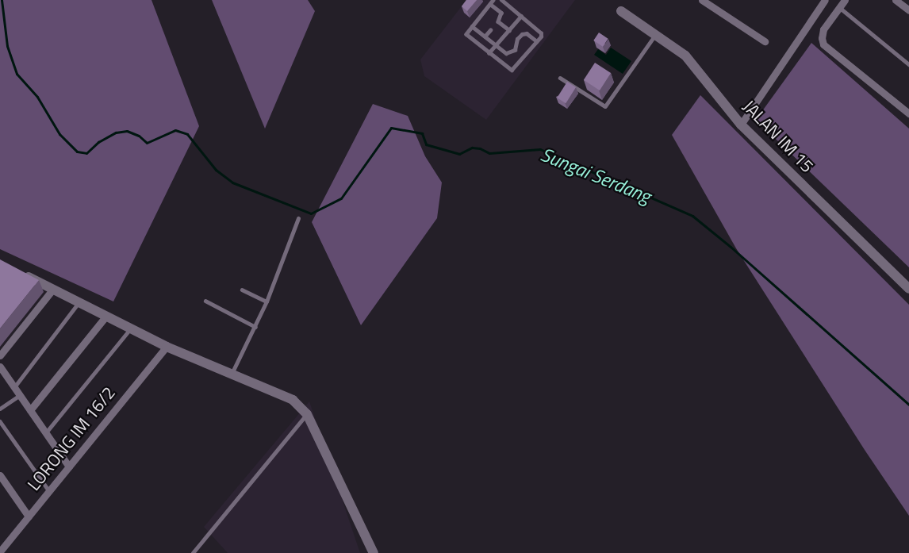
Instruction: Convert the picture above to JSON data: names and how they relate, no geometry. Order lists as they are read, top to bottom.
{
  "streets": {
    "street": ["JALAN IM 15", "LORONG IM 16/2"]
  },
  "water": ["Sungai Serdang"]
}
